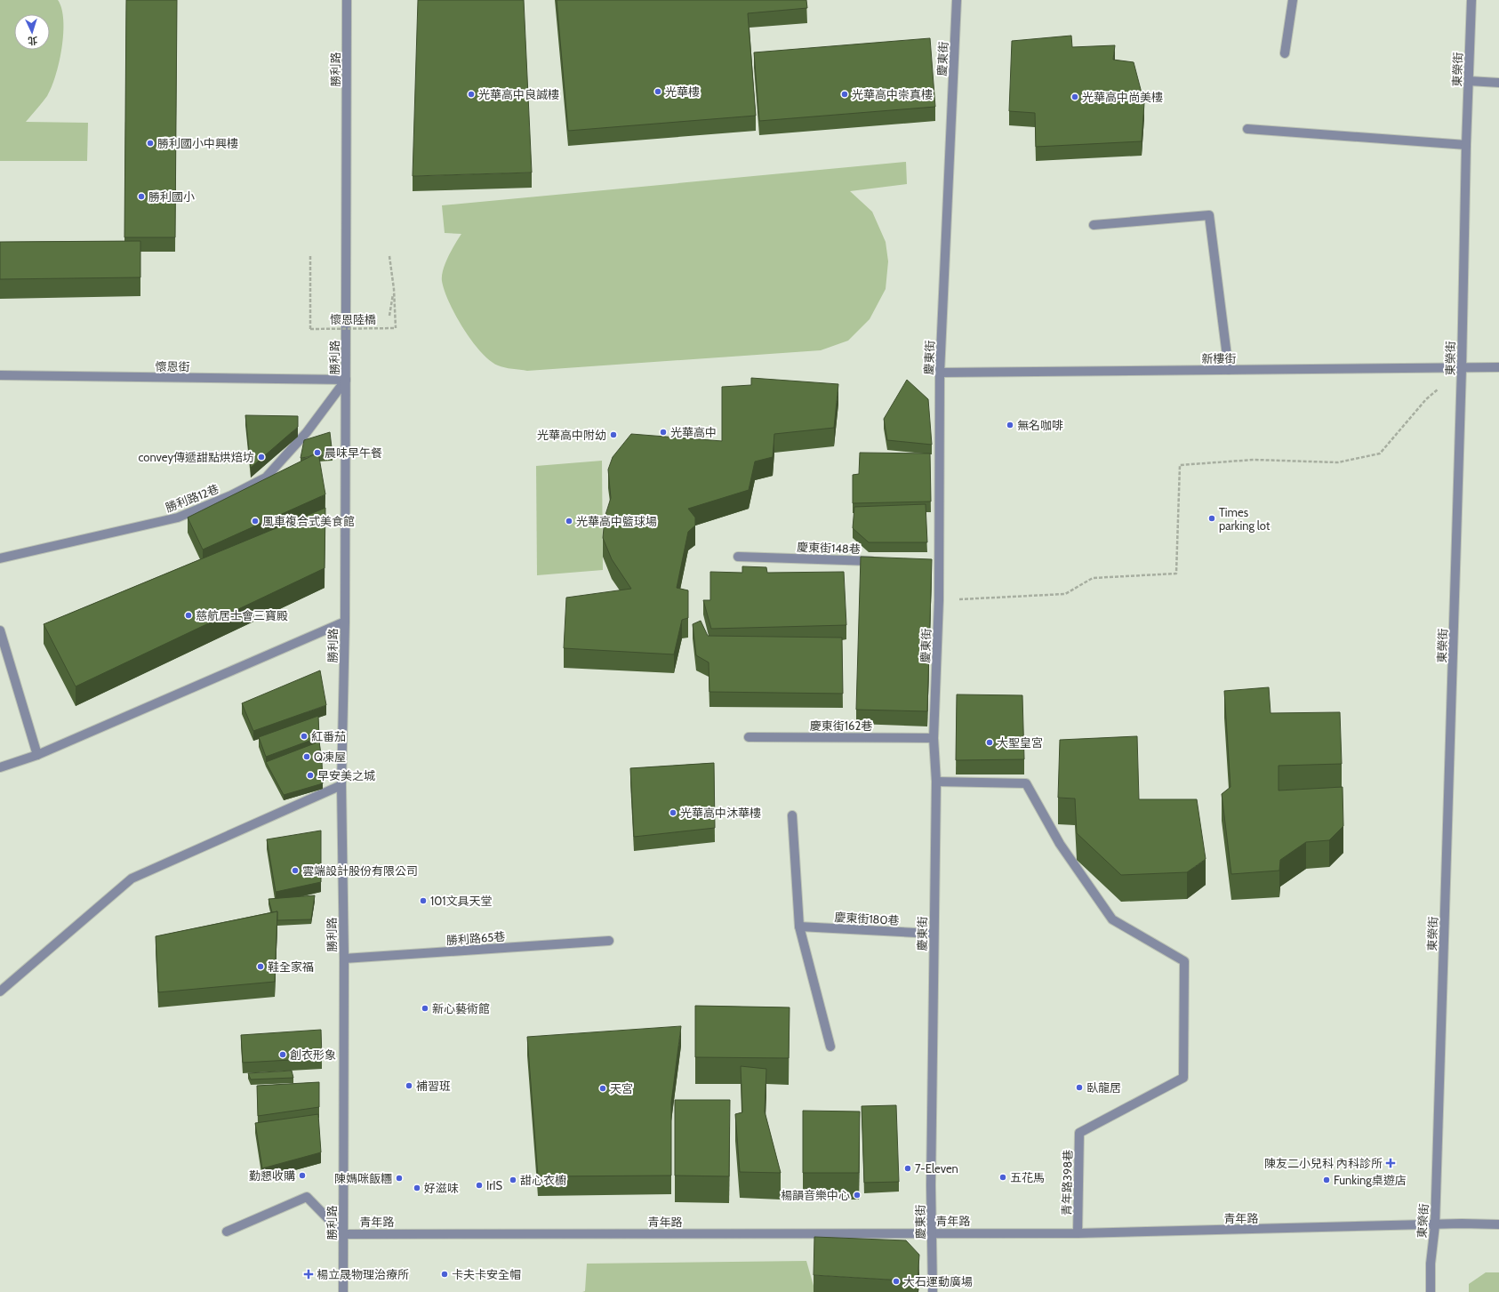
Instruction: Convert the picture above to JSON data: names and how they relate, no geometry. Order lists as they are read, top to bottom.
{
  "streets": {
    "street": [
      "慶東街",
      "勝利路",
      "東榮街",
      "新樓街",
      "懷恩街",
      "勝利路12巷",
      "慶東街148巷",
      "慶東街162巷",
      "慶東街180巷",
      "勝利路65巷",
      "青年路398巷",
      "青年路"
    ],
    "path": ["懷恩陸橋"]
  },
  "crossings": [
    ["慶東街", "新樓街"],
    ["慶東街", "慶東街162巷"],
    ["慶東街", "慶東街180巷"],
    ["慶東街", "青年路398巷"],
    ["慶東街", "青年路"],
    ["勝利路", "懷恩街"],
    ["勝利路", "勝利路12巷"],
    ["勝利路", "勝利路65巷"],
    ["勝利路", "青年路"],
    ["東榮街", "新樓街"],
    ["東榮街", "青年路"],
    ["懷恩街", "勝利路12巷"],
    ["青年路398巷", "青年路"]
  ],
  "places": {
    "other": [
      "光華樓",
      "光華高中良誠樓",
      "光華高中崇真樓",
      "光華高中尚美樓",
      "勝利國小中興樓",
      "勝利國小",
      "無名咖啡",
      "光華高中",
      "光華高中附幼",
      "晨味早午餐",
      "convey傳遞甜點烘焙坊",
      "Times parking lot",
      "風車複合式美食館",
      "光華高中籃球場",
      "慈航居士會三寶殿",
      "紅番茄",
      "大聖皇宮",
      "Q凍屋",
      "早安美之城",
      "光華高中沐華樓",
      "雲端設計股份有限公司",
      "101文具天堂",
      "鞋全家福",
      "新心藝術館",
      "創衣形象",
      "補習班",
      "臥龍居",
      "天宮",
      "7-Eleven",
      "勤懇收購",
      "五花馬",
      "陳媽咪飯糰",
      "甜心衣櫥",
      "Funking桌遊店",
      "IrIS",
      "好滋味",
      "楊韻音樂中心",
      "卡夫卡安全帽",
      "大石運動廣場"
    ],
    "health": ["陳友二小兒科 內科診所", "楊立晟物理治療所"]
  },
  "north": "bottom"
}
